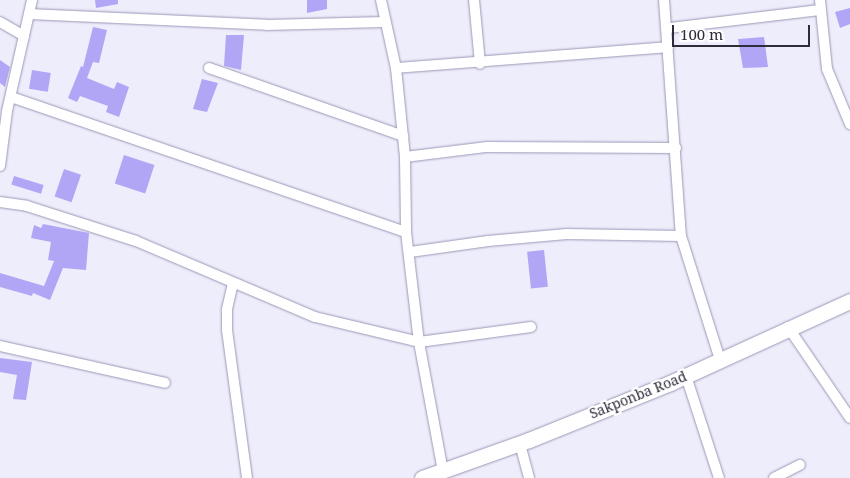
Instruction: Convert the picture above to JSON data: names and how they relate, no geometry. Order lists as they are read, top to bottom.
{
  "streets": {
    "main road": ["Sakponba Road"]
  },
  "scale_bar": "100 m"
}
